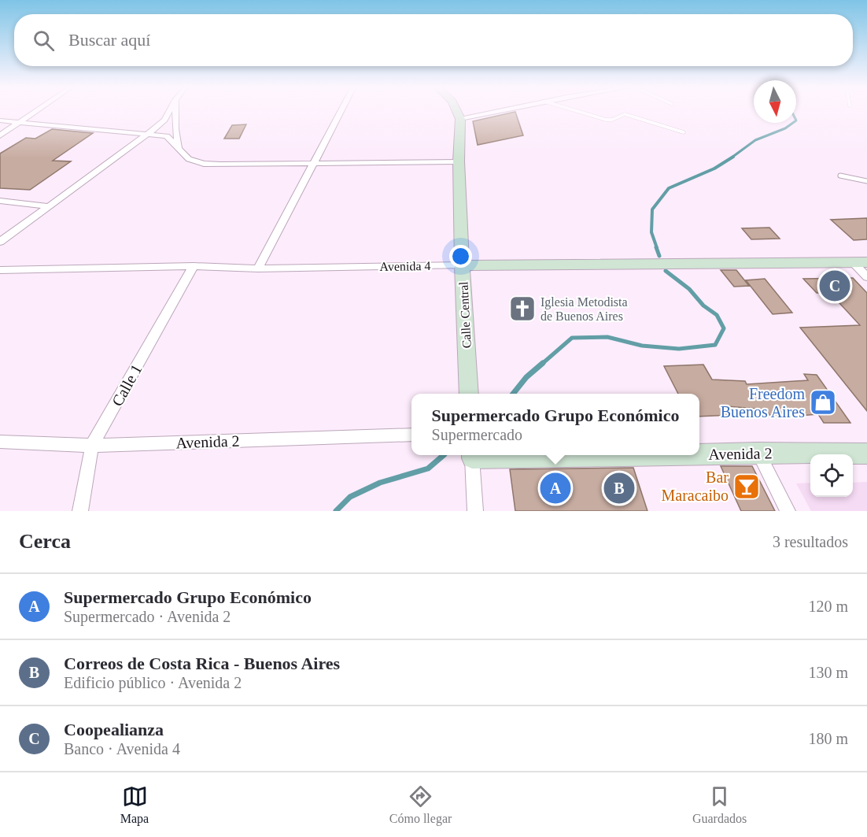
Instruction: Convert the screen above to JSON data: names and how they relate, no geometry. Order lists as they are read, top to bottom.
{
  "streets": {
    "street": [
      "Avenida 4",
      "Calle Central",
      "Calle 1",
      "Avenida 2"
    ]
  },
  "crossings": [
    ["Avenida 4", "Calle Central"],
    ["Avenida 4", "Calle 1"],
    ["Calle 1", "Avenida 2"]
  ],
  "places": {
    "church": ["Iglesia Metodista de Buenos Aires"],
    "shop": ["Freedom Buenos Aires"],
    "bar": ["Bar Maracaibo"]
  },
  "north": "bottom",
  "page": {
    "search": "Buscar aquí",
    "pins": ["C", "A", "B"],
    "popup": ["Supermercado Grupo Económico", "Supermercado"],
    "heading": ["Cerca", "3 resultados"],
    "list": [
      {
        "mark": "A",
        "name": "Supermercado Grupo Económico",
        "note": "Supermercado · Avenida 2",
        "value": "120 m"
      },
      {
        "mark": "B",
        "name": "Correos de Costa Rica - Buenos Aires",
        "note": "Edificio público · Avenida 2",
        "value": "130 m"
      },
      {
        "mark": "C",
        "name": "Coopealianza",
        "note": "Banco · Avenida 4",
        "value": "180 m"
      }
    ],
    "nav": ["Mapa", "Cómo llegar", "Guardados"]
  }
}
